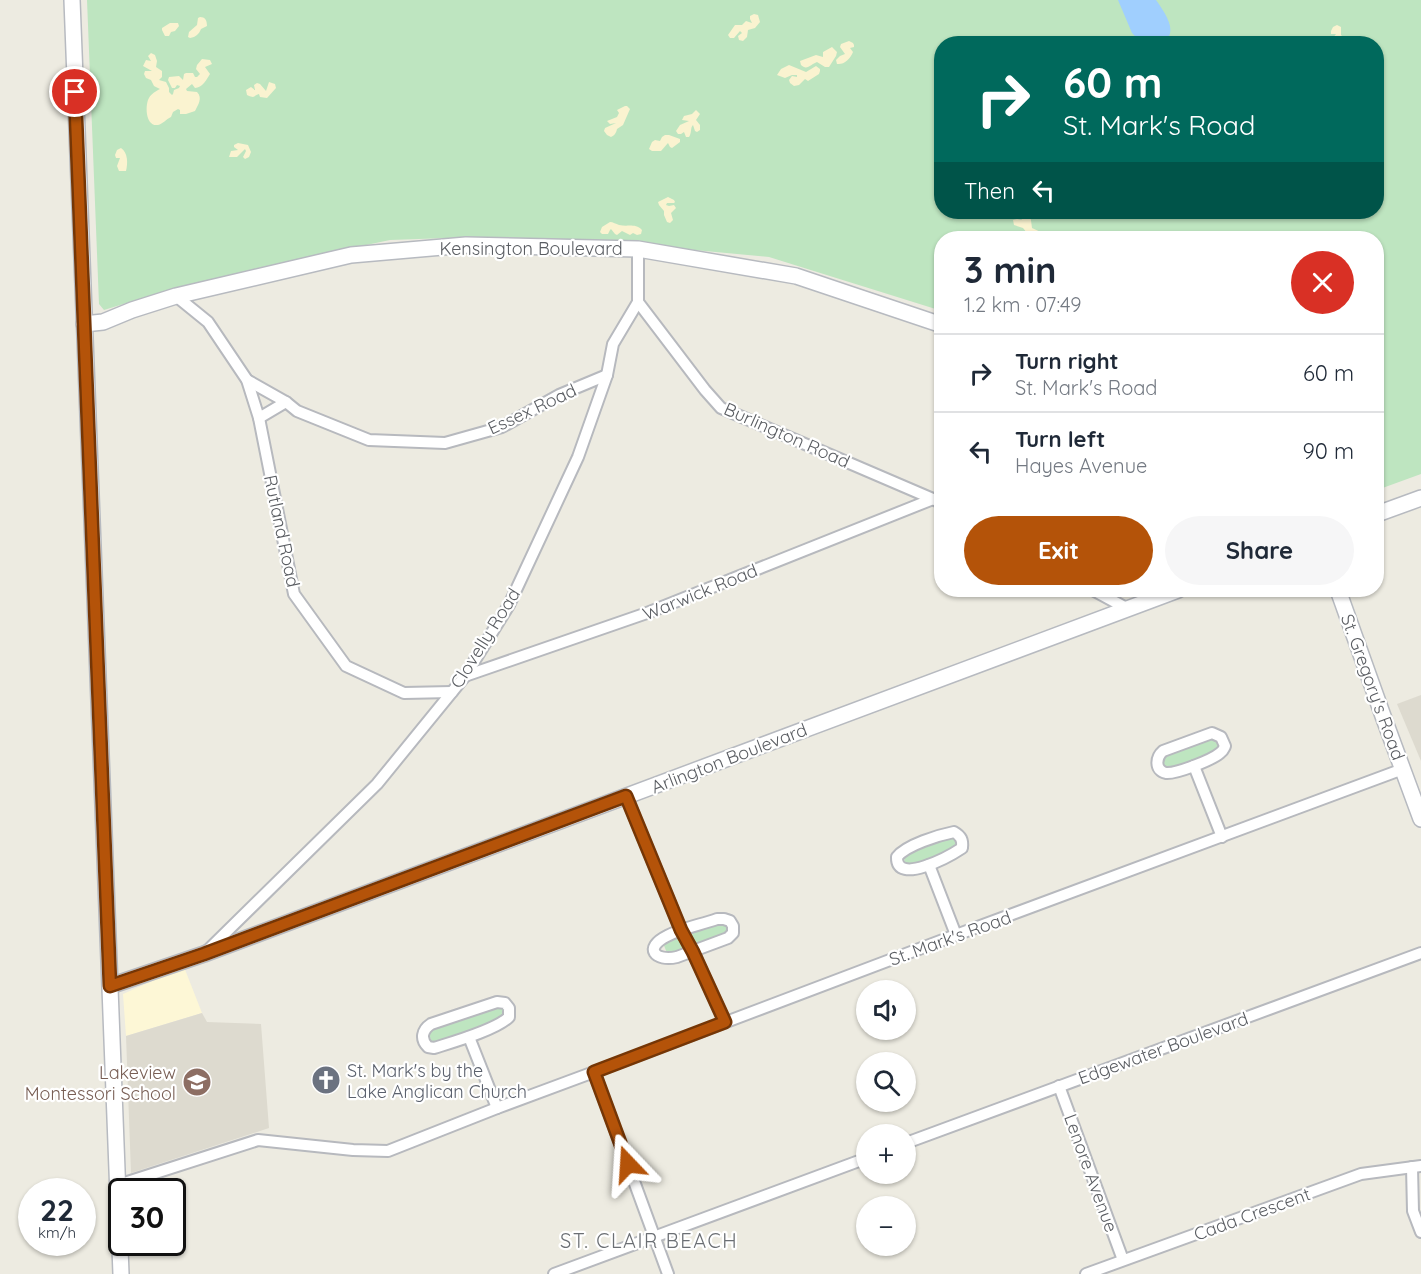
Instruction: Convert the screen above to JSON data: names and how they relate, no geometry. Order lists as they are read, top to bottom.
{
  "streets": {
    "street": [
      "Kensington Boulevard",
      "Essex Road",
      "Burlington Road",
      "Rutland Road",
      "Warwick Road",
      "Clovelly Road",
      "St. Gregory's Road",
      "Arlington Boulevard",
      "St. Mark's Road",
      "Edgewater Boulevard",
      "Lenore Avenue",
      "Cada Crescent"
    ]
  },
  "crossings": [
    ["Kensington Boulevard", "Rutland Road"],
    ["Essex Road", "Rutland Road"],
    ["Essex Road", "Clovelly Road"],
    ["Burlington Road", "Clovelly Road"],
    ["Rutland Road", "Clovelly Road"],
    ["Warwick Road", "Clovelly Road"],
    ["Clovelly Road", "Arlington Boulevard"],
    ["St. Gregory's Road", "St. Mark's Road"],
    ["Edgewater Boulevard", "Lenore Avenue"],
    ["Lenore Avenue", "Cada Crescent"]
  ],
  "districts": ["ST. CLAIR BEACH"],
  "places": {
    "church": ["St. Mark's by the Lake Anglican Church"],
    "school or university": ["Lakeview Montessori School"]
  },
  "page": {
    "turn": ["60 m", "St. Mark's Road"],
    "then": "Then",
    "heading": ["3 min", "1.2 km · 07:49"],
    "list": [
      {
        "name": "Turn right",
        "note": "St. Mark's Road",
        "value": "60 m"
      },
      {
        "name": "Turn left",
        "note": "Hayes Avenue",
        "value": "90 m"
      }
    ],
    "buttons": ["Exit", "Share"],
    "map_buttons": ["+", "−"],
    "speed": "22 km/h",
    "limit": "30"
  }
}
